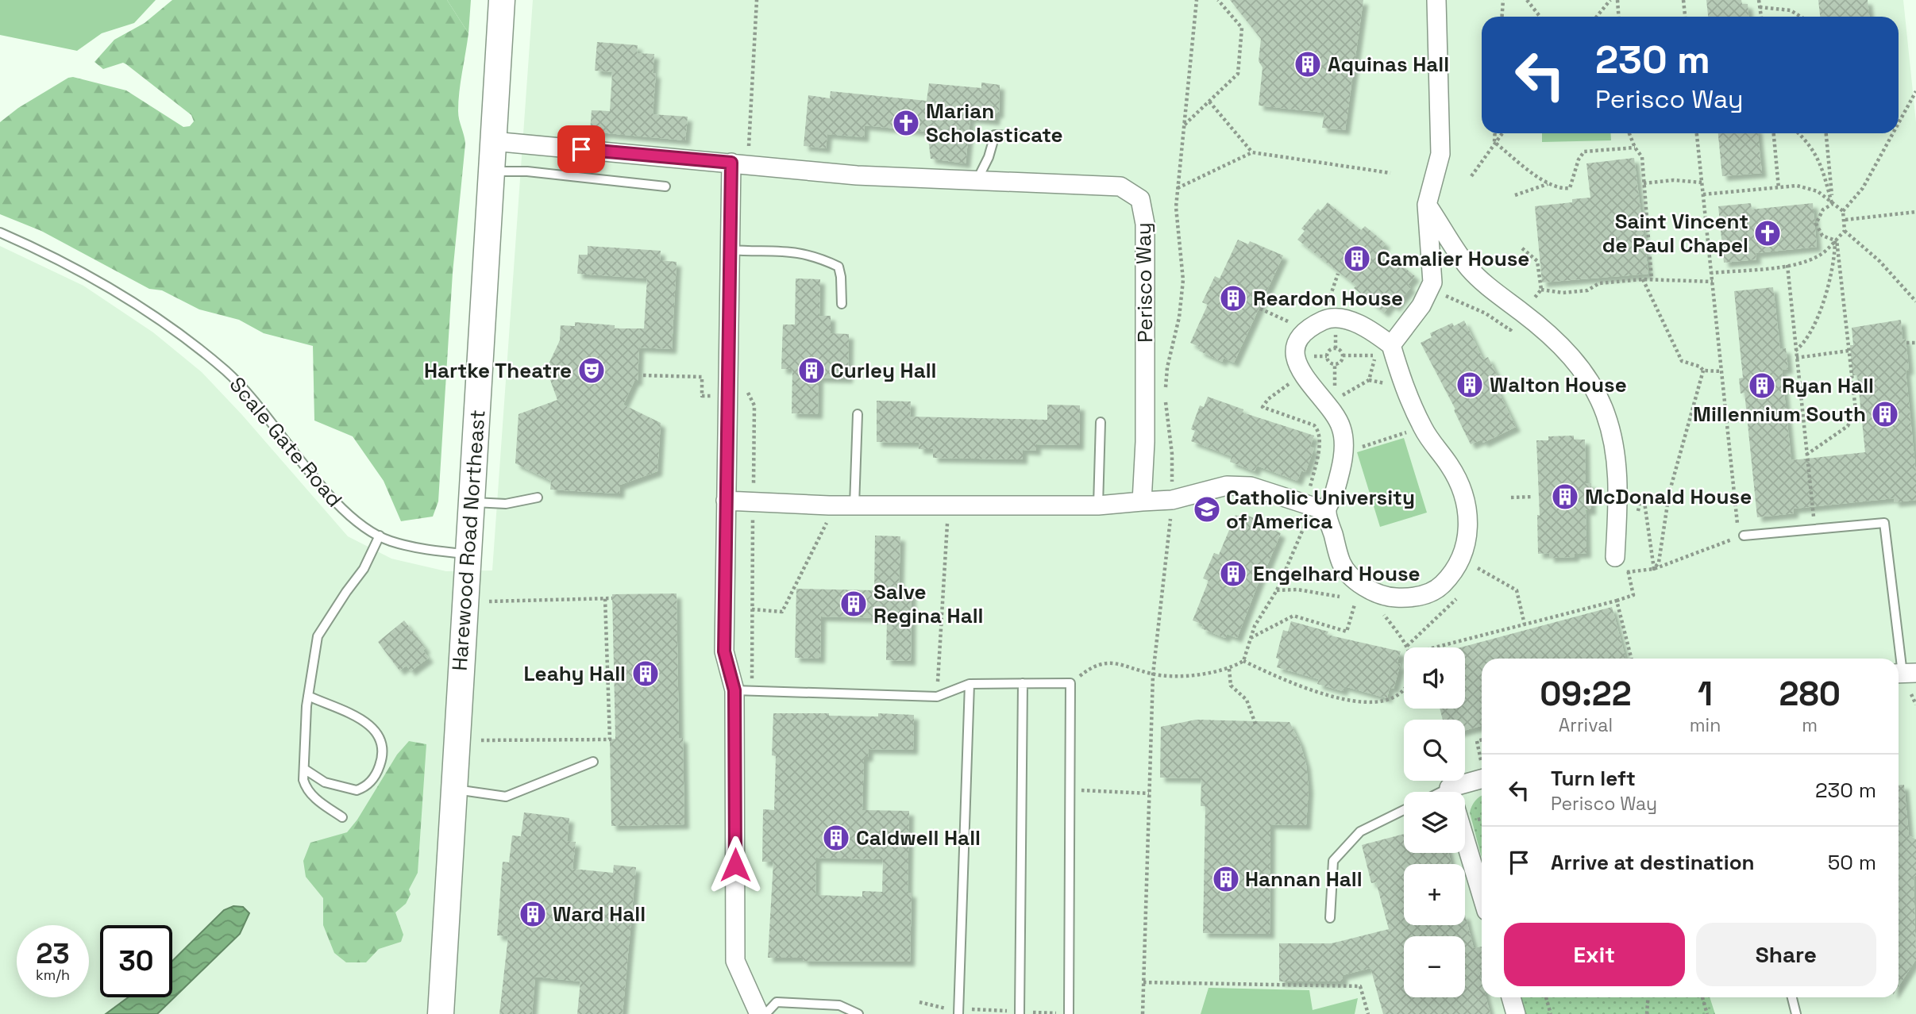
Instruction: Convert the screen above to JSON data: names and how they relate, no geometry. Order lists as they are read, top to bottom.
{
  "streets": {
    "street": ["Perisco Way", "Harewood Road Northeast"],
    "lane": ["Scale Gate Road"]
  },
  "crossings": [
    ["Perisco Way", "Harewood Road Northeast"],
    ["Scale Gate Road", "Harewood Road Northeast"]
  ],
  "places": {
    "building": [
      "Aquinas Hall",
      "Camalier House",
      "Reardon House",
      "Curley Hall",
      "Walton House",
      "Ryan Hall",
      "Millennium South",
      "McDonald House",
      "Engelhard House",
      "Salve Regina Hall",
      "Leahy Hall",
      "Caldwell Hall",
      "Hannan Hall",
      "Ward Hall"
    ],
    "church": ["Marian Scholasticate", "Saint Vincent de Paul Chapel"],
    "theatre": ["Hartke Theatre"],
    "school or university": ["Catholic University of America"]
  },
  "page": {
    "turn": ["230 m", "Perisco Way"],
    "map_buttons": ["+", "−"],
    "eta": [
      "09:22",
      "Arrival",
      "1",
      "min",
      "280",
      "m"
    ],
    "list": [
      {
        "name": "Turn left",
        "note": "Perisco Way",
        "value": "230 m"
      },
      {
        "name": "Arrive at destination",
        "value": "50 m"
      }
    ],
    "buttons": ["Exit", "Share"],
    "speed": "23 km/h",
    "limit": "30"
  }
}
